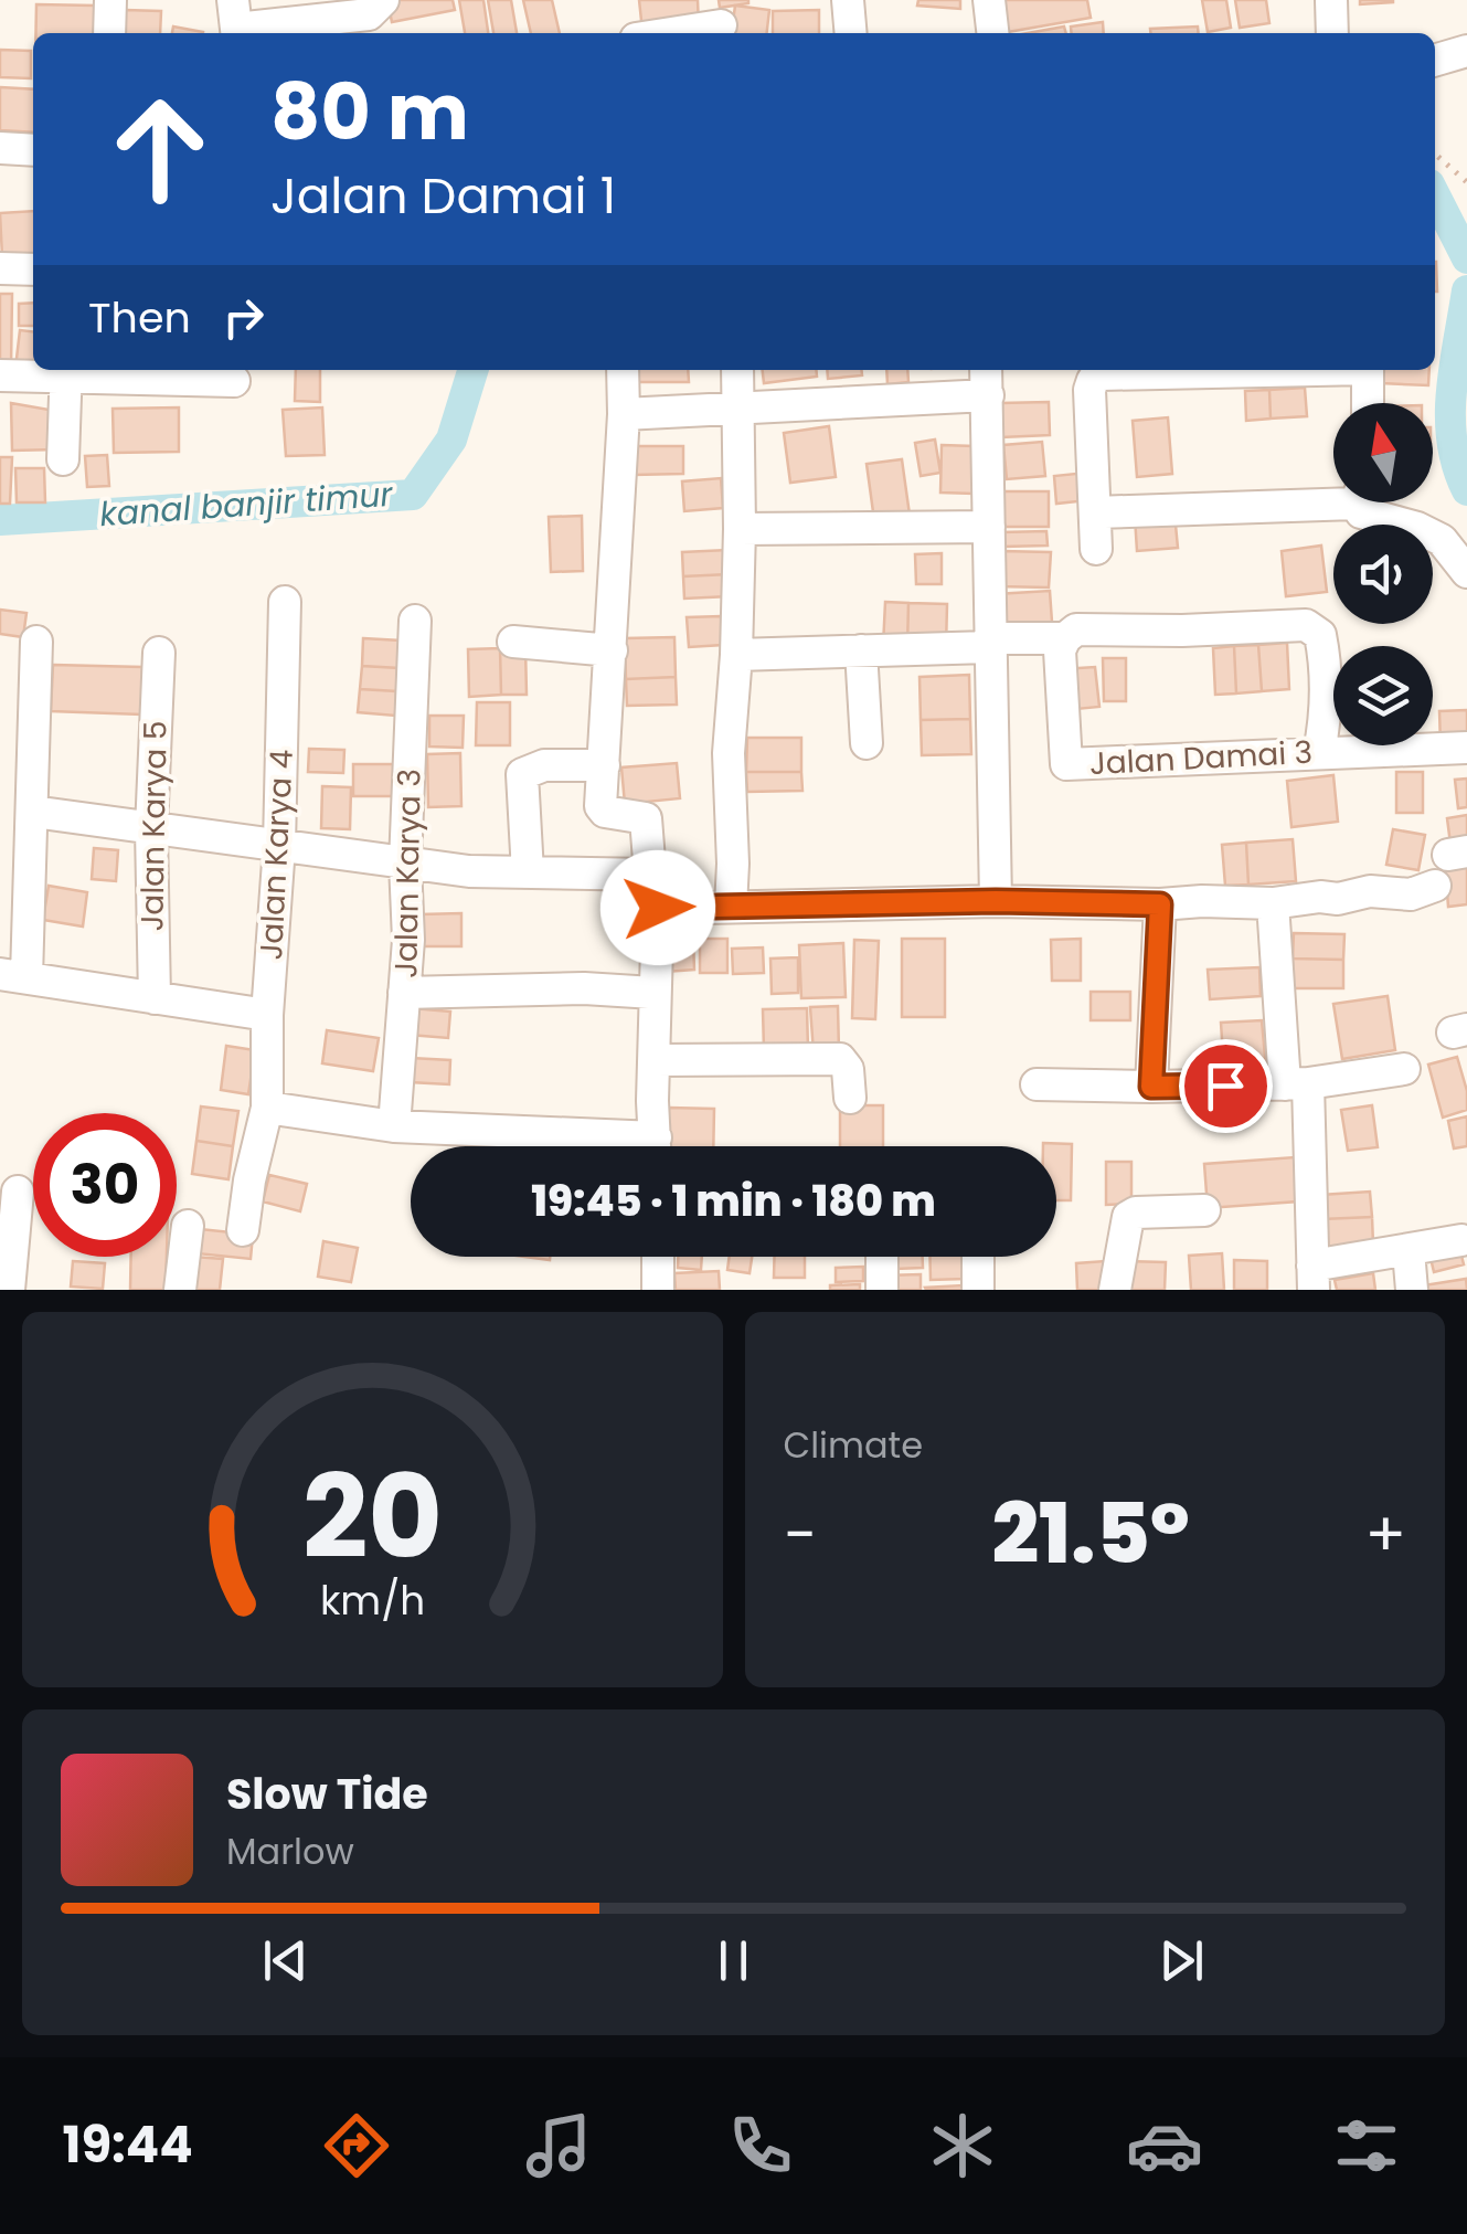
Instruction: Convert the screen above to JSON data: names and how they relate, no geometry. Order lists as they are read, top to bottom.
{
  "streets": {
    "street": [
      "Jalan Damai 3",
      "Jalan Karya 5",
      "Jalan Karya 4",
      "Jalan Karya 3"
    ]
  },
  "water": ["kanal banjir timur"],
  "north": "top",
  "page": {
    "turn": ["80 m", "Jalan Damai 1"],
    "then": "Then",
    "limit": "30",
    "trip": "19:45 · 1 min · 180 m",
    "tile": "Climate",
    "heat": ["−", "21.5°", "+"],
    "song": ["Slow Tide", "Marlow"],
    "tabs": "19:44",
    "gauge": ["20", "km/h"]
  }
}
